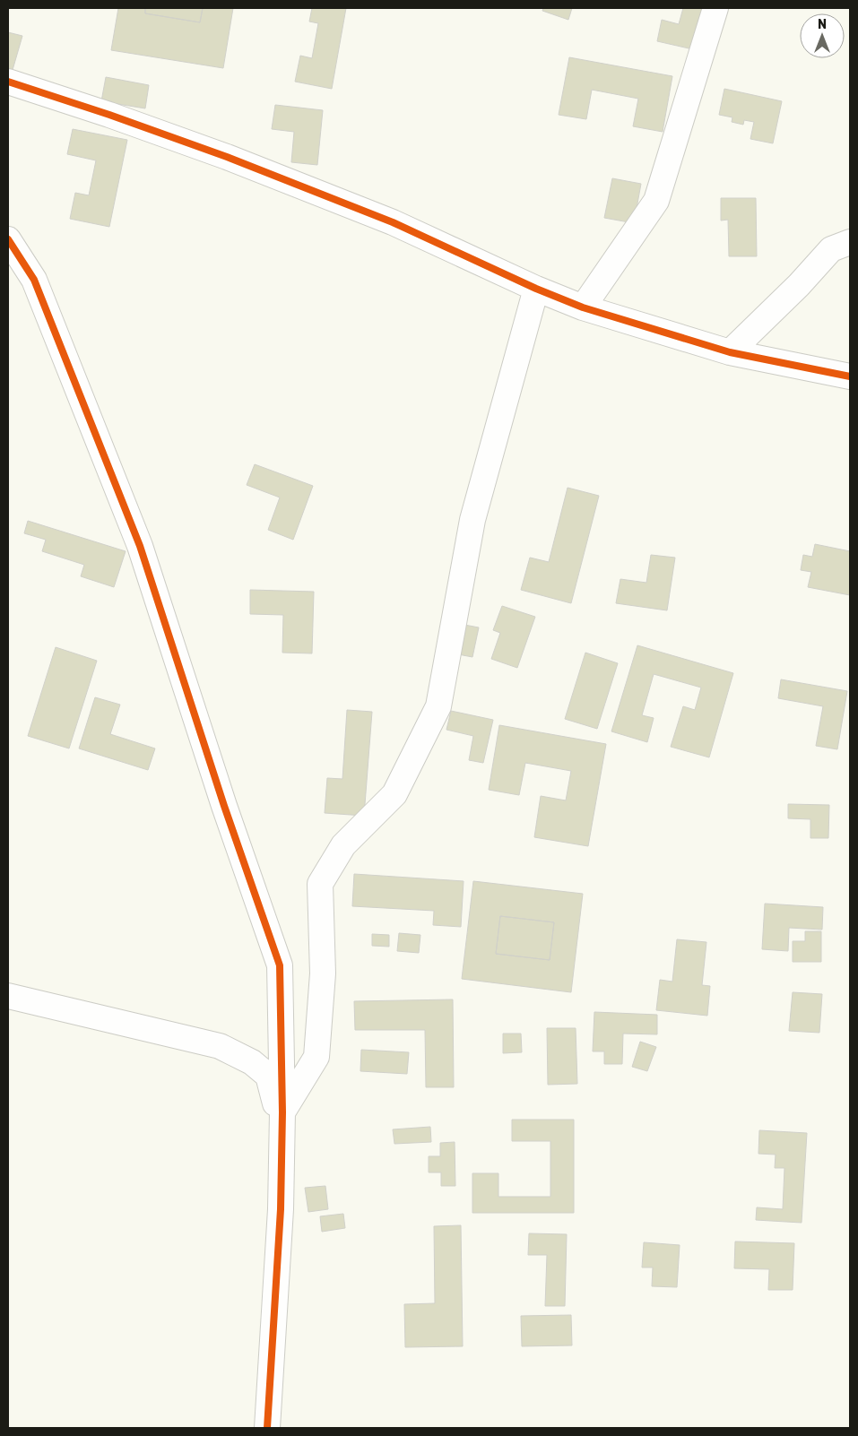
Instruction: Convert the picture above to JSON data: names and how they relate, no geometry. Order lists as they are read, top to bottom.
{
  "north": "top"
}
